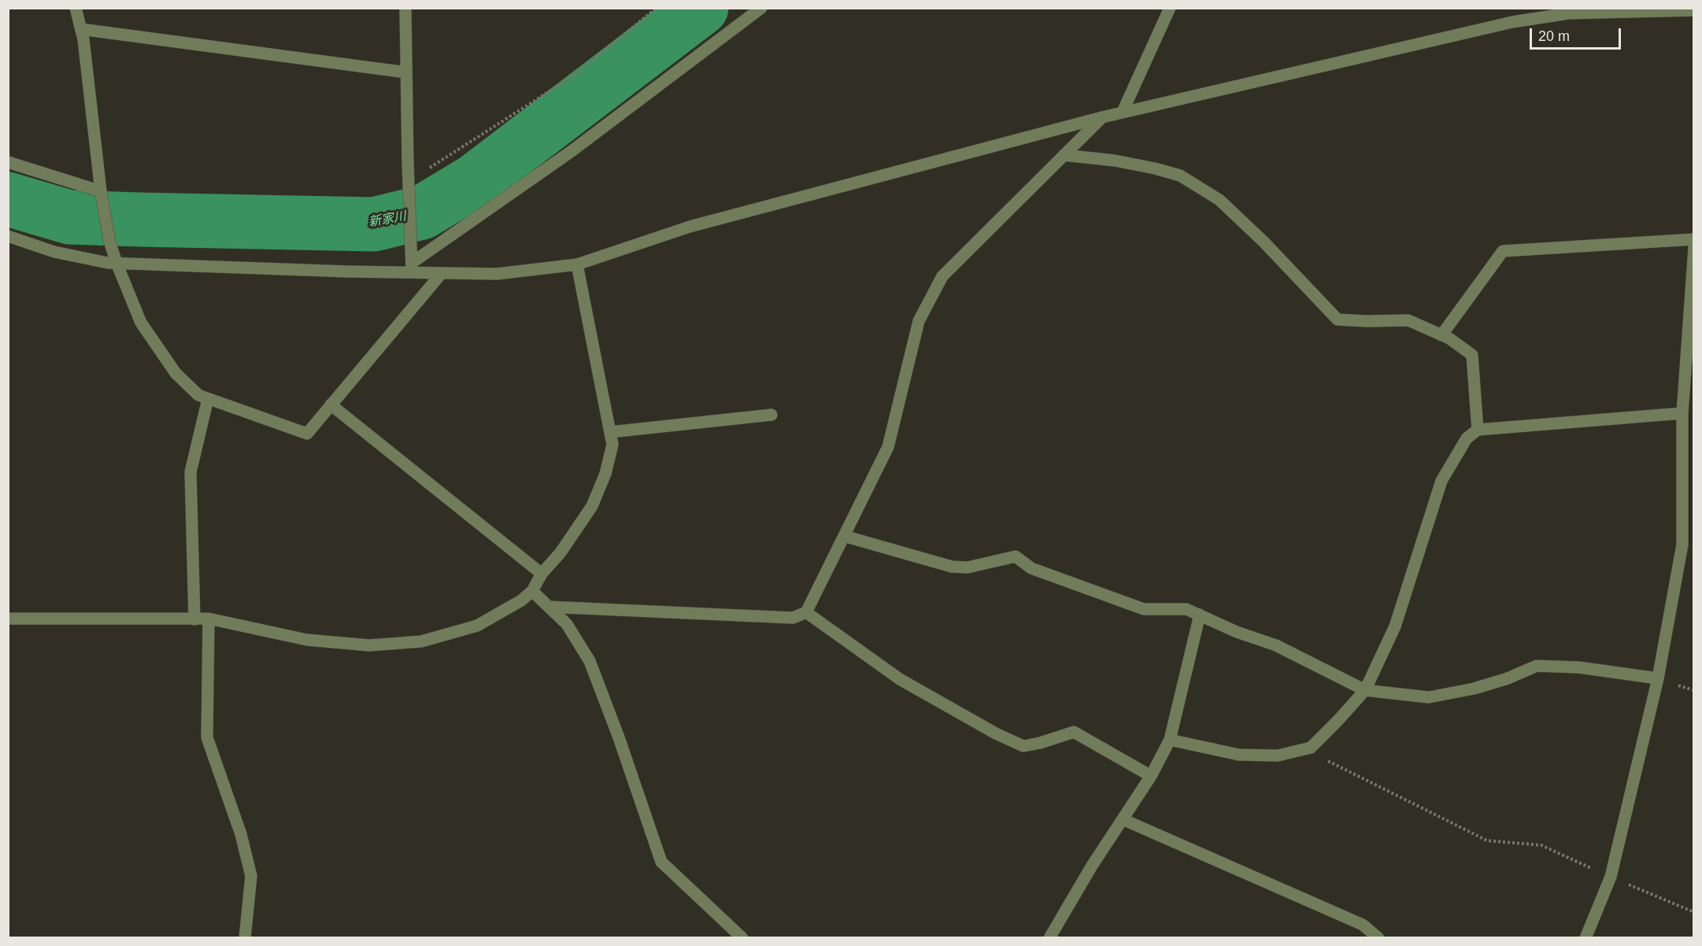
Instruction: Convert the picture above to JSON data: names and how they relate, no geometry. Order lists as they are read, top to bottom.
{
  "water": ["新家川"],
  "scale_bar": "20 m"
}
